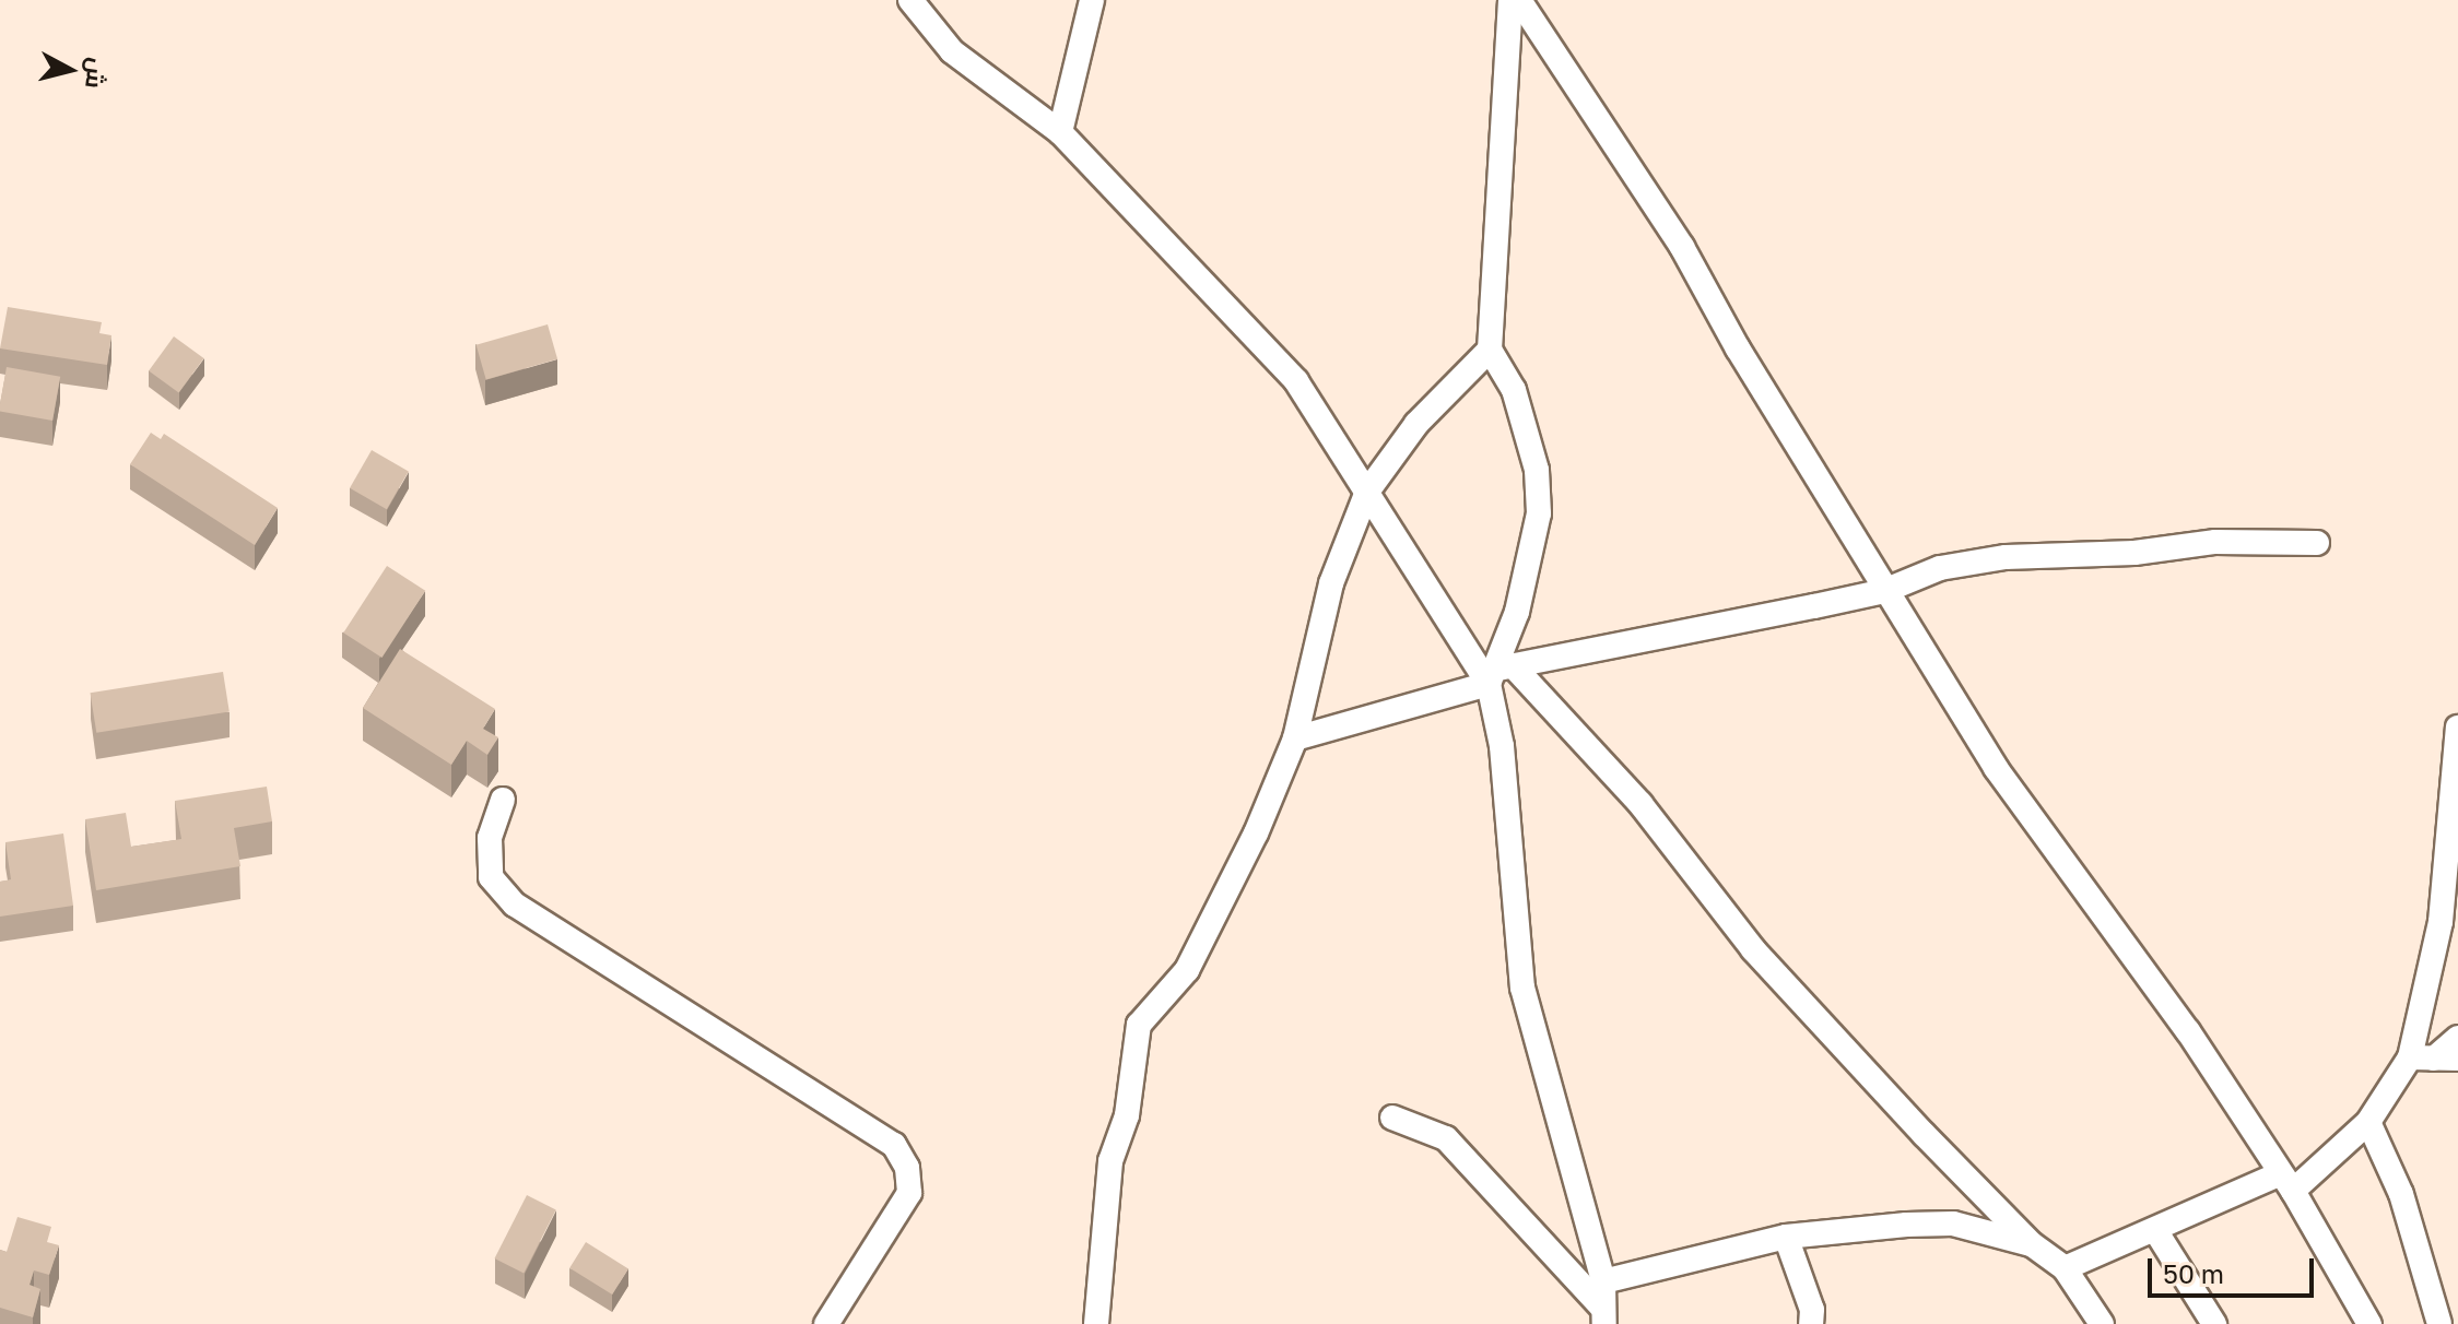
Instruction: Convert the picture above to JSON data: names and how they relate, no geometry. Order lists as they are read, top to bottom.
{
  "scale_bar": "50 m",
  "north": "right"
}
